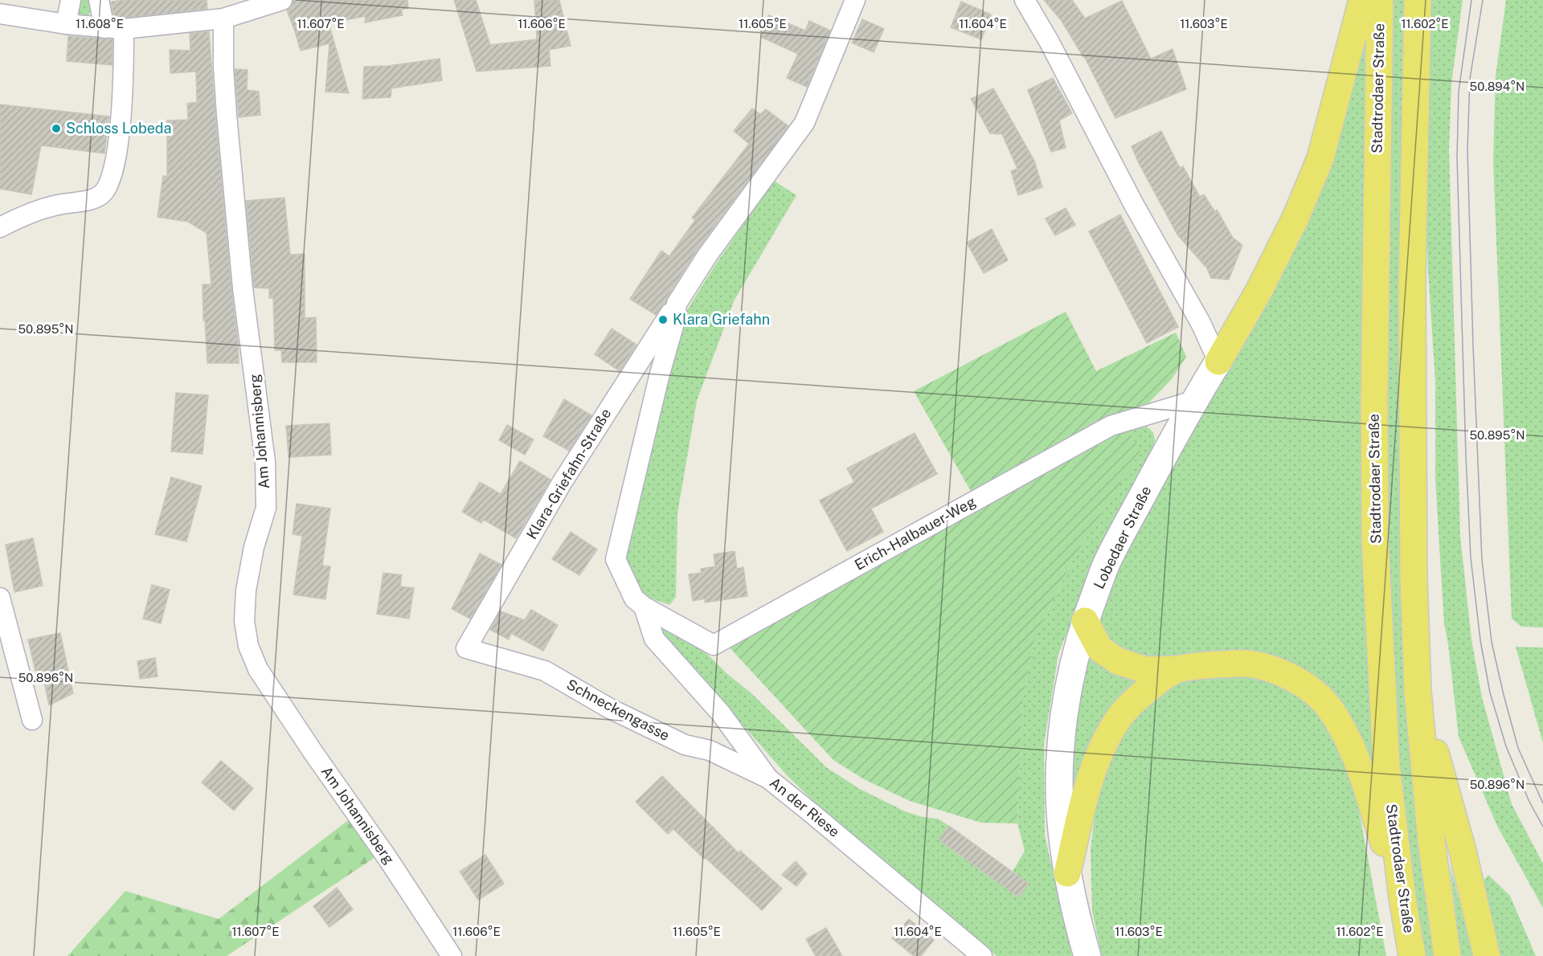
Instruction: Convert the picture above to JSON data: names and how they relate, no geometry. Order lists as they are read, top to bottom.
{
  "streets": {
    "main road": ["Stadtrodaer Straße", "Lobedaer Straße"],
    "street": [
      "Am Johannisberg",
      "Klara-Griefahn-Straße",
      "Erich-Halbauer-Weg",
      "Schneckengasse",
      "An der Riese"
    ]
  },
  "crossings": [
    ["Klara-Griefahn-Straße", "Erich-Halbauer-Weg"],
    ["Klara-Griefahn-Straße", "Schneckengasse"],
    ["Klara-Griefahn-Straße", "An der Riese"],
    ["Erich-Halbauer-Weg", "Lobedaer Straße"],
    ["Erich-Halbauer-Weg", "An der Riese"],
    ["Schneckengasse", "An der Riese"]
  ],
  "places": ["Schloss Lobeda", "Klara Griefahn"],
  "coordinates": [
    "11.608°E",
    "11.607°E",
    "11.606°E",
    "11.605°E",
    "11.604°E",
    "11.603°E",
    "11.602°E",
    "50.894°N",
    "50.895°N",
    "50.896°N"
  ]
}
